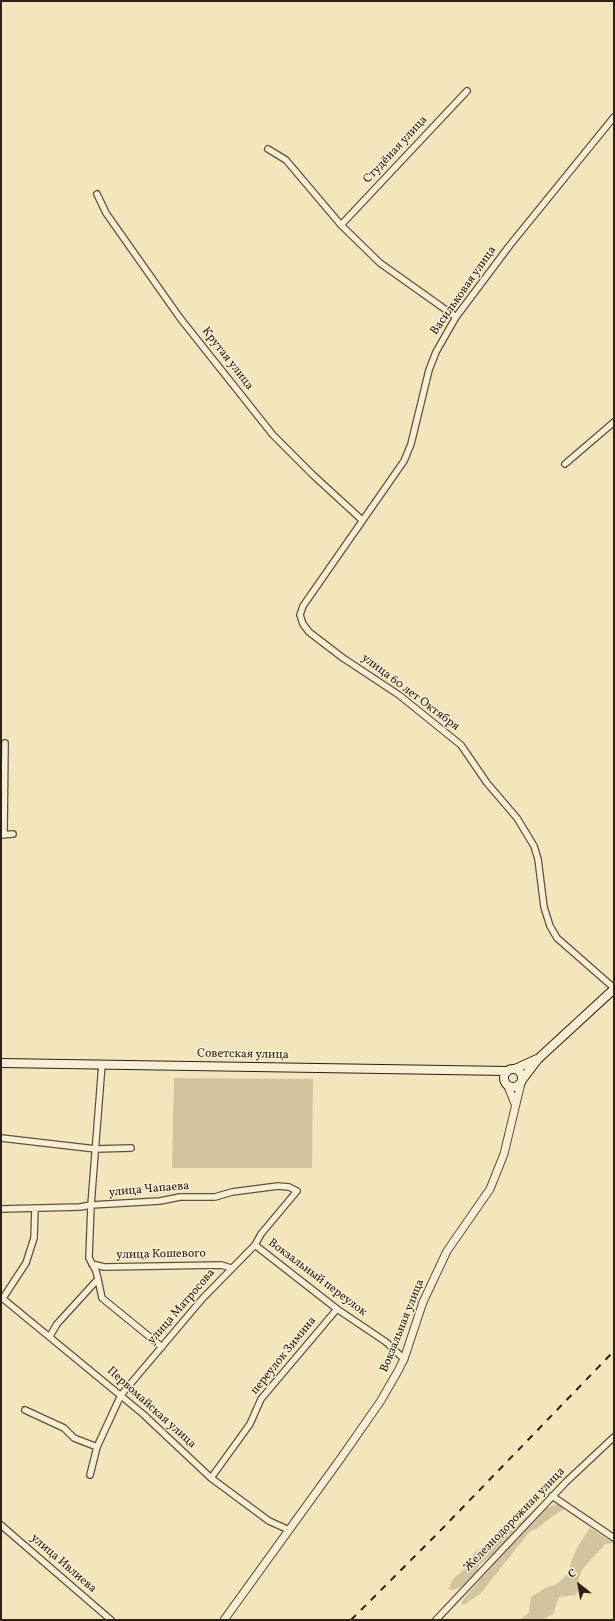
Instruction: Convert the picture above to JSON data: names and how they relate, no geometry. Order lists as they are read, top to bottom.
{
  "streets": {
    "main road": ["Советская улица"],
    "street": [
      "Студёная улица",
      "Васильковая улица",
      "Крутая улица",
      "улица 60 лет Октября",
      "улица Чапаева",
      "улица Кошевого",
      "Вокзальный переулок",
      "улица Матросова",
      "Вокзальная улица",
      "переулок Зимина",
      "Первомайская улица",
      "Железнодорожная улица",
      "улица Ивлиева"
    ]
  },
  "crossings": [
    ["Васильковая улица", "Крутая улица"],
    ["Васильковая улица", "улица 60 лет Октября"],
    ["Крутая улица", "улица 60 лет Октября"],
    ["Советская улица", "Вокзальная улица"],
    ["улица Чапаева", "улица Матросова"],
    ["улица Кошевого", "улица Матросова"],
    ["Вокзальный переулок", "улица Матросова"],
    ["Вокзальный переулок", "Вокзальная улица"],
    ["Вокзальный переулок", "переулок Зимина"],
    ["улица Матросова", "Первомайская улица"],
    ["Вокзальная улица", "Первомайская улица"],
    ["переулок Зимина", "Первомайская улица"]
  ],
  "north": "top left"
}
